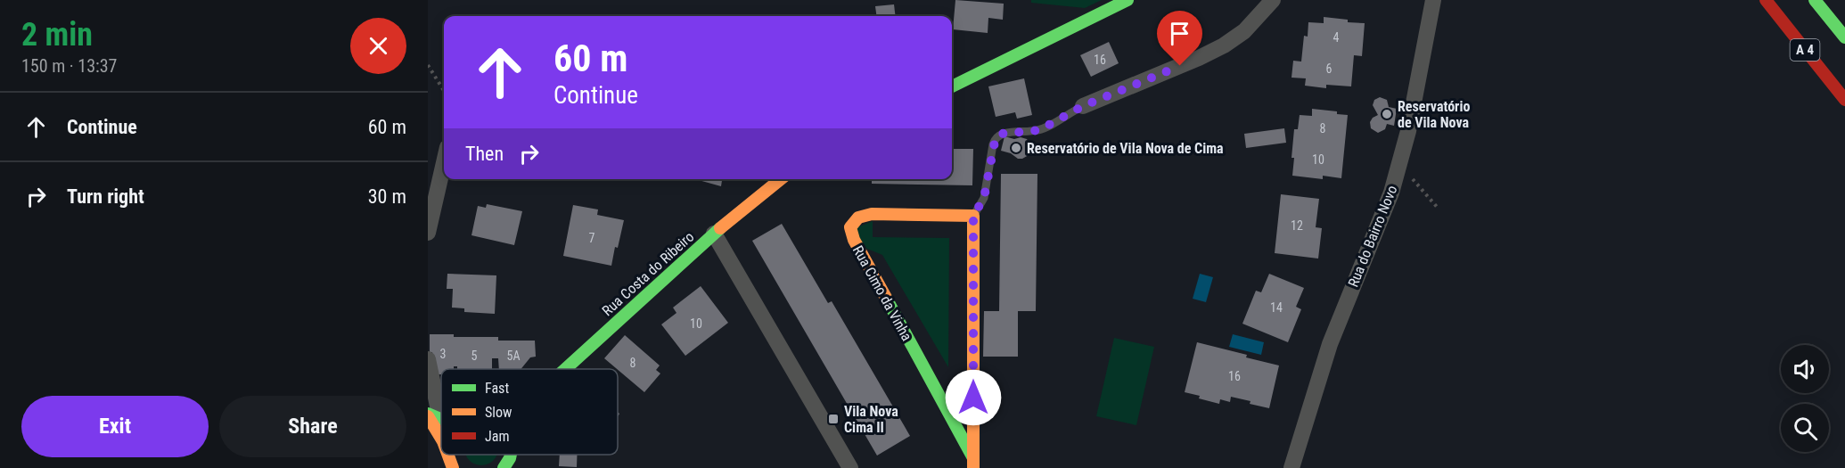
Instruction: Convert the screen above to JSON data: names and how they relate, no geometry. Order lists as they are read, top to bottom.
{
  "streets": {
    "main road": ["A 4", "Rua Costa do Ribeiro", "Rua Cimo da Vinha"],
    "street": ["Rua do Bairro Novo"]
  },
  "places": {
    "other": ["Reservatório de Vila Nova", "Reservatório de Vila Nova de Cima"],
    "transit": ["Vila Nova Cima II"]
  },
  "house_numbers": [
    "4",
    "16",
    "6",
    "8",
    "10",
    "12",
    "7",
    "14",
    "10",
    "3",
    "5",
    "5A",
    "8",
    "16"
  ],
  "legend": ["Fast", "Slow", "Jam"],
  "page": {
    "heading": ["2 min", "150 m · 13:37"],
    "turn": ["60 m", "Continue"],
    "list": [
      {
        "name": "Continue",
        "value": "60 m"
      },
      {
        "name": "Turn right",
        "value": "30 m"
      }
    ],
    "then": "Then",
    "buttons": ["Exit", "Share"]
  }
}
